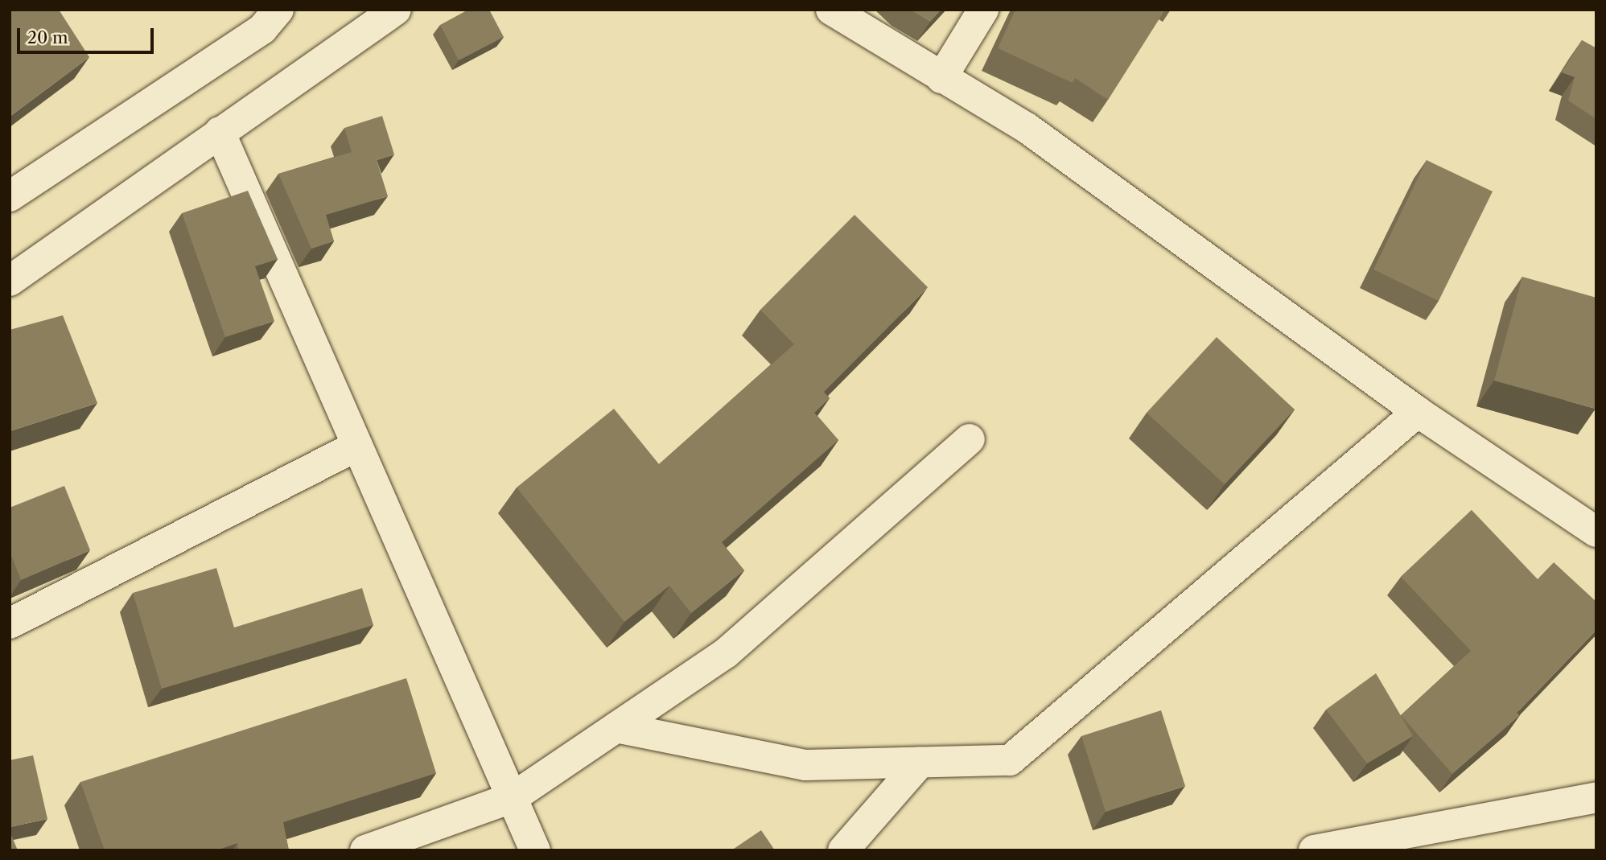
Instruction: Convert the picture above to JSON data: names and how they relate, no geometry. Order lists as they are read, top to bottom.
{
  "scale_bar": "20 m"
}
